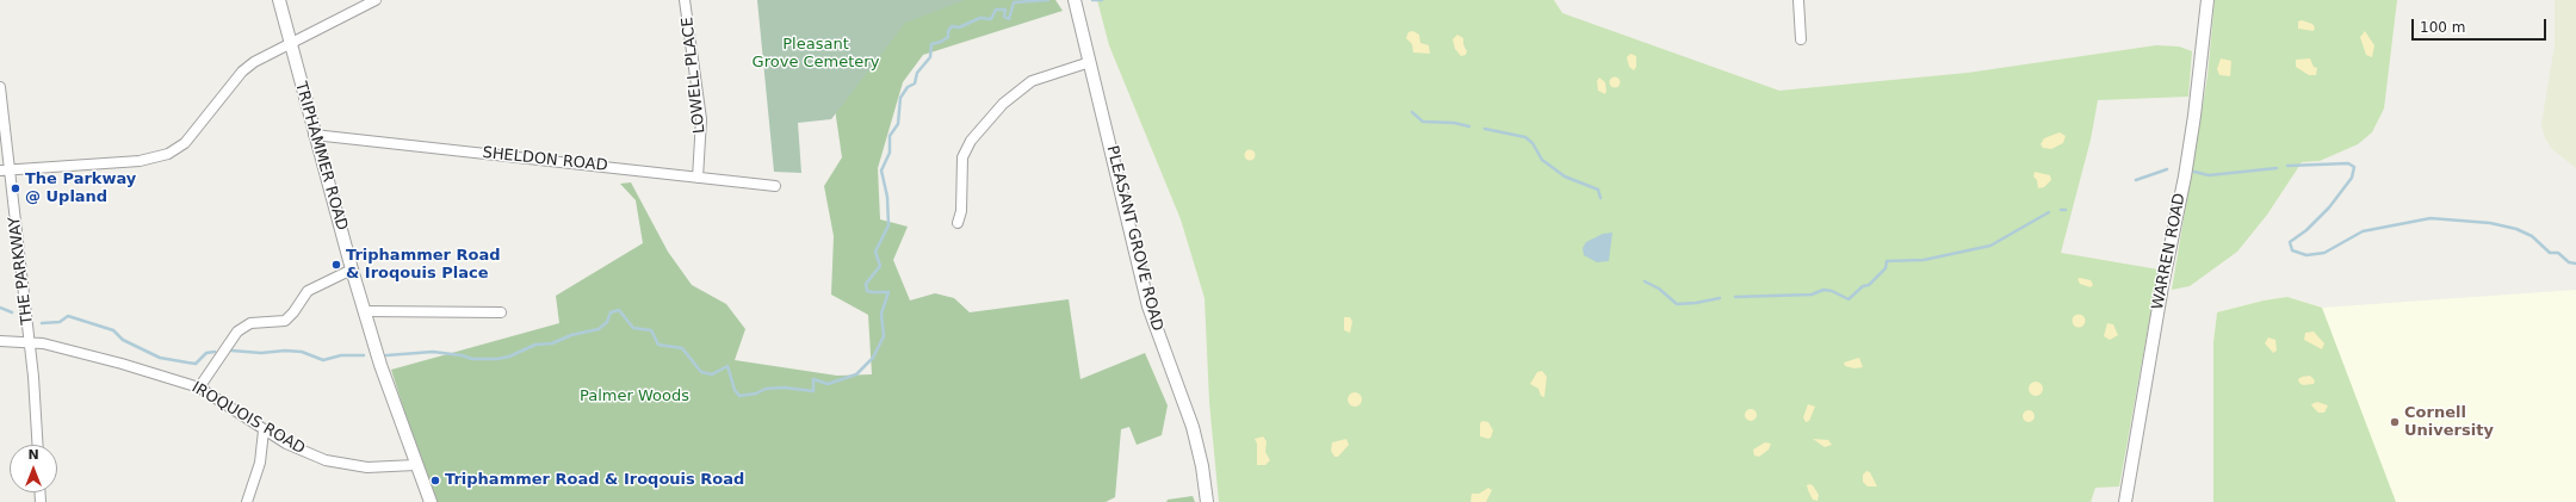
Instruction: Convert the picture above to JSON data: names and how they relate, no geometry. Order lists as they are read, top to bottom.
{
  "streets": {
    "street": [
      "LOWELL PLACE",
      "TRIPHAMMER ROAD",
      "SHELDON ROAD",
      "PLEASANT GROVE ROAD",
      "WARREN ROAD",
      "THE PARKWAY",
      "IROQUOIS ROAD"
    ]
  },
  "crossings": [
    ["LOWELL PLACE", "SHELDON ROAD"],
    ["TRIPHAMMER ROAD", "SHELDON ROAD"],
    ["TRIPHAMMER ROAD", "IROQUOIS ROAD"],
    ["THE PARKWAY", "IROQUOIS ROAD"]
  ],
  "parks": ["Pleasant Grove Cemetery", "Palmer Woods"],
  "places": [
    "The Parkway @ Upland",
    "Triphammer Road & Iroqouis Place",
    "Cornell University",
    "Triphammer Road & Iroqouis Road"
  ],
  "scale_bar": "100 m",
  "north": "top"
}
